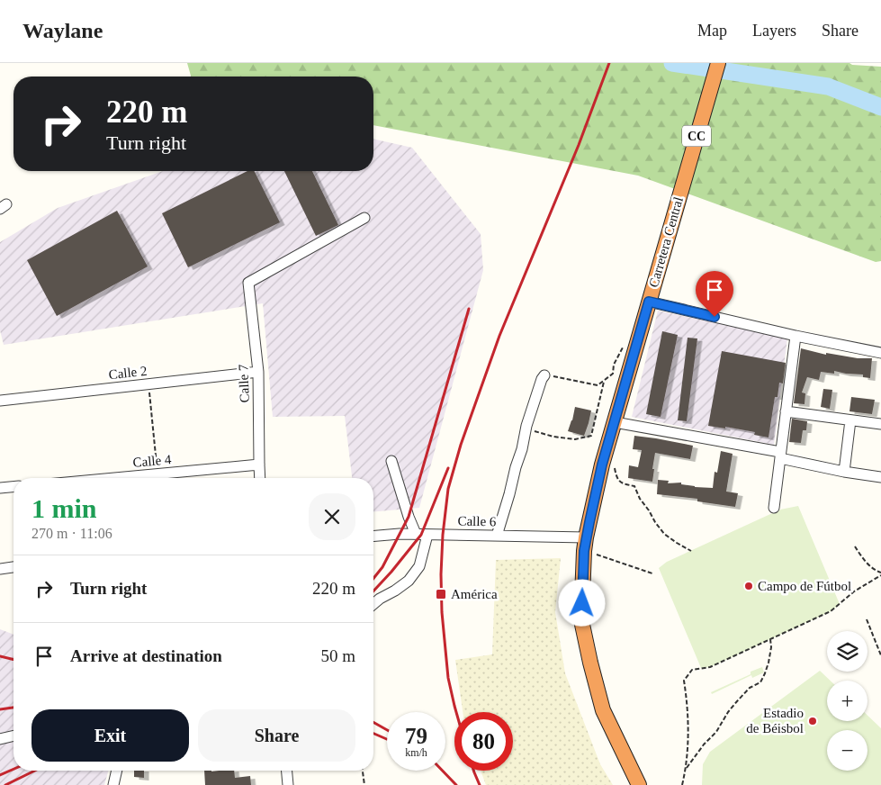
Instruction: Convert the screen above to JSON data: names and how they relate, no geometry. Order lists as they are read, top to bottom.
{
  "streets": {
    "highway": ["CC", "Carretera Central"],
    "street": [
      "Calle 2",
      "Calle 7",
      "Calle 4",
      "Calle 6"
    ]
  },
  "crossings": [
    ["Carretera Central", "Calle 6"],
    ["Calle 2", "Calle 7"],
    ["Calle 7", "Calle 4"]
  ],
  "places": {
    "other": ["Campo de Fútbol", "Estadio de Béisbol"],
    "transit": ["América"]
  },
  "page": {
    "header": "Waylane",
    "nav": ["Map", "Layers", "Share"],
    "turn": ["220 m", "Turn right"],
    "heading": ["1 min", "270 m · 11:06"],
    "list": [
      {
        "name": "Turn right",
        "value": "220 m"
      },
      {
        "name": "Arrive at destination",
        "value": "50 m"
      }
    ],
    "map_buttons": ["+", "−"],
    "buttons": ["Exit", "Share"],
    "speed": "79 km/h",
    "limit": "80"
  }
}
